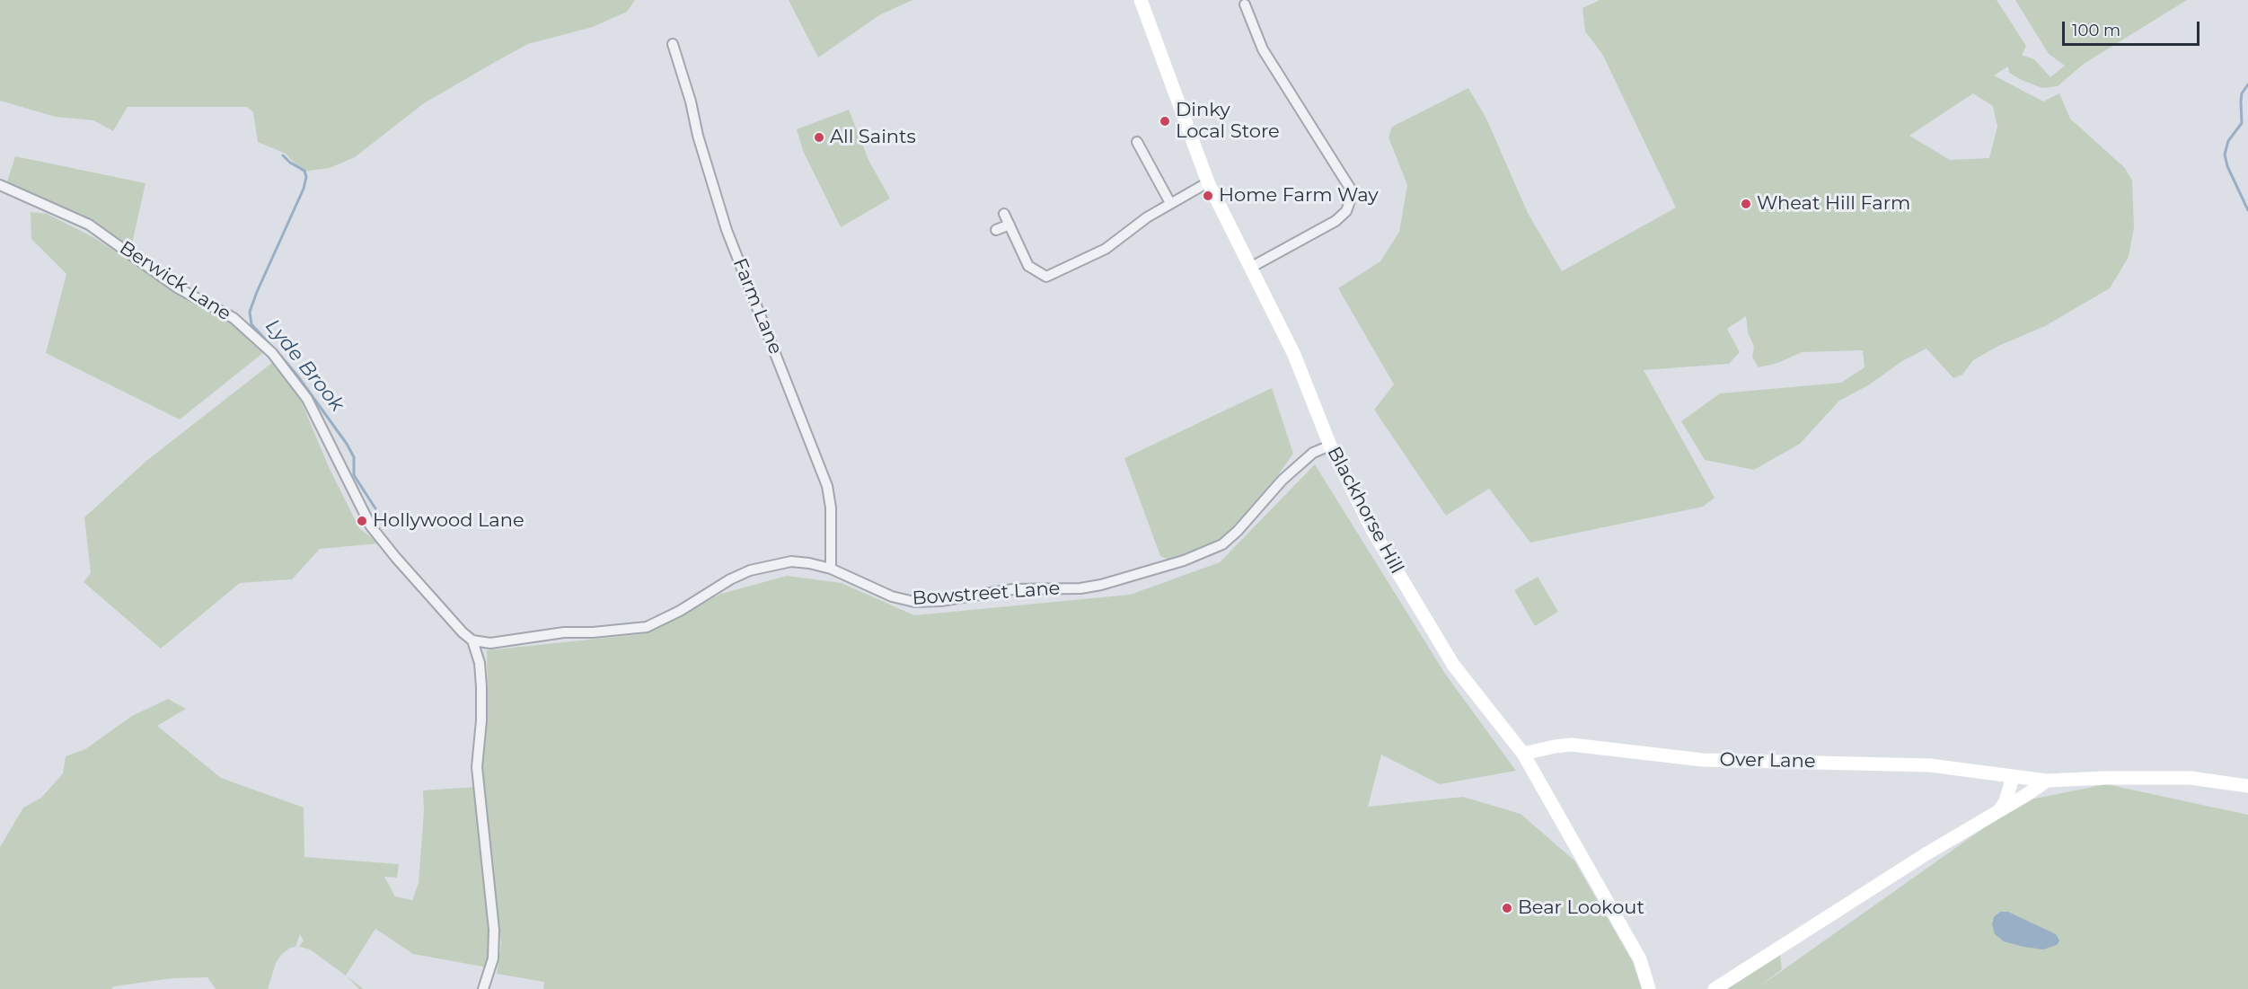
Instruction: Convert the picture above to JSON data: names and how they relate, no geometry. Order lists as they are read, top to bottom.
{
  "streets": {
    "street": [
      "Berwick Lane",
      "Farm Lane",
      "Blackhorse Hill",
      "Bowstreet Lane",
      "Over Lane"
    ]
  },
  "crossings": [
    ["Farm Lane", "Bowstreet Lane"],
    ["Blackhorse Hill", "Bowstreet Lane"],
    ["Blackhorse Hill", "Over Lane"]
  ],
  "water": ["Lyde Brook"],
  "places": [
    "Dinky Local Store",
    "All Saints",
    "Home Farm Way",
    "Wheat Hill Farm",
    "Hollywood Lane",
    "Bear Lookout"
  ],
  "scale_bar": "100 m"
}
